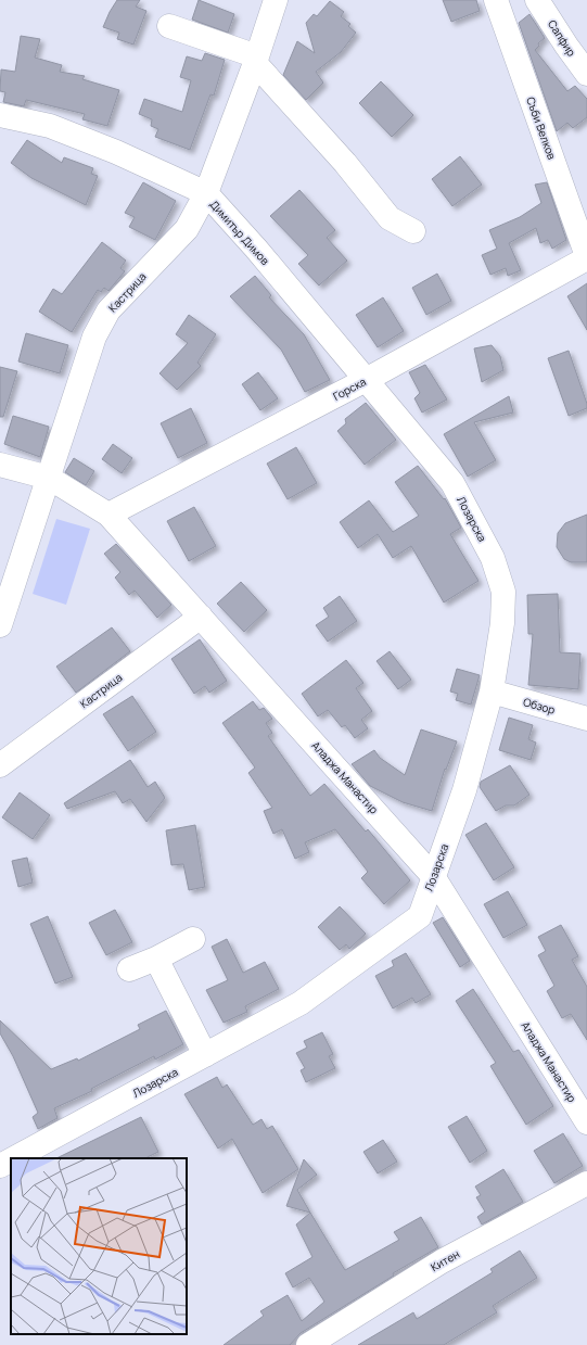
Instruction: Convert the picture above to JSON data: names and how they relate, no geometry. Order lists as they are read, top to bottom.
{
  "streets": {
    "street": [
      "Сапфир",
      "Съби Велков",
      "Димитър Димов",
      "Кастрица",
      "Горска",
      "Лозарска",
      "Обзор",
      "Аладжа Манастир",
      "Китен"
    ]
  },
  "crossings": [
    ["Съби Велков", "Горска"],
    ["Димитър Димов", "Кастрица"],
    ["Димитър Димов", "Горска"],
    ["Димитър Димов", "Лозарска"],
    ["Кастрица", "Аладжа Манастир"],
    ["Горска", "Лозарска"],
    ["Горска", "Аладжа Манастир"],
    ["Лозарска", "Обзор"],
    ["Лозарска", "Аладжа Манастир"]
  ]
}
